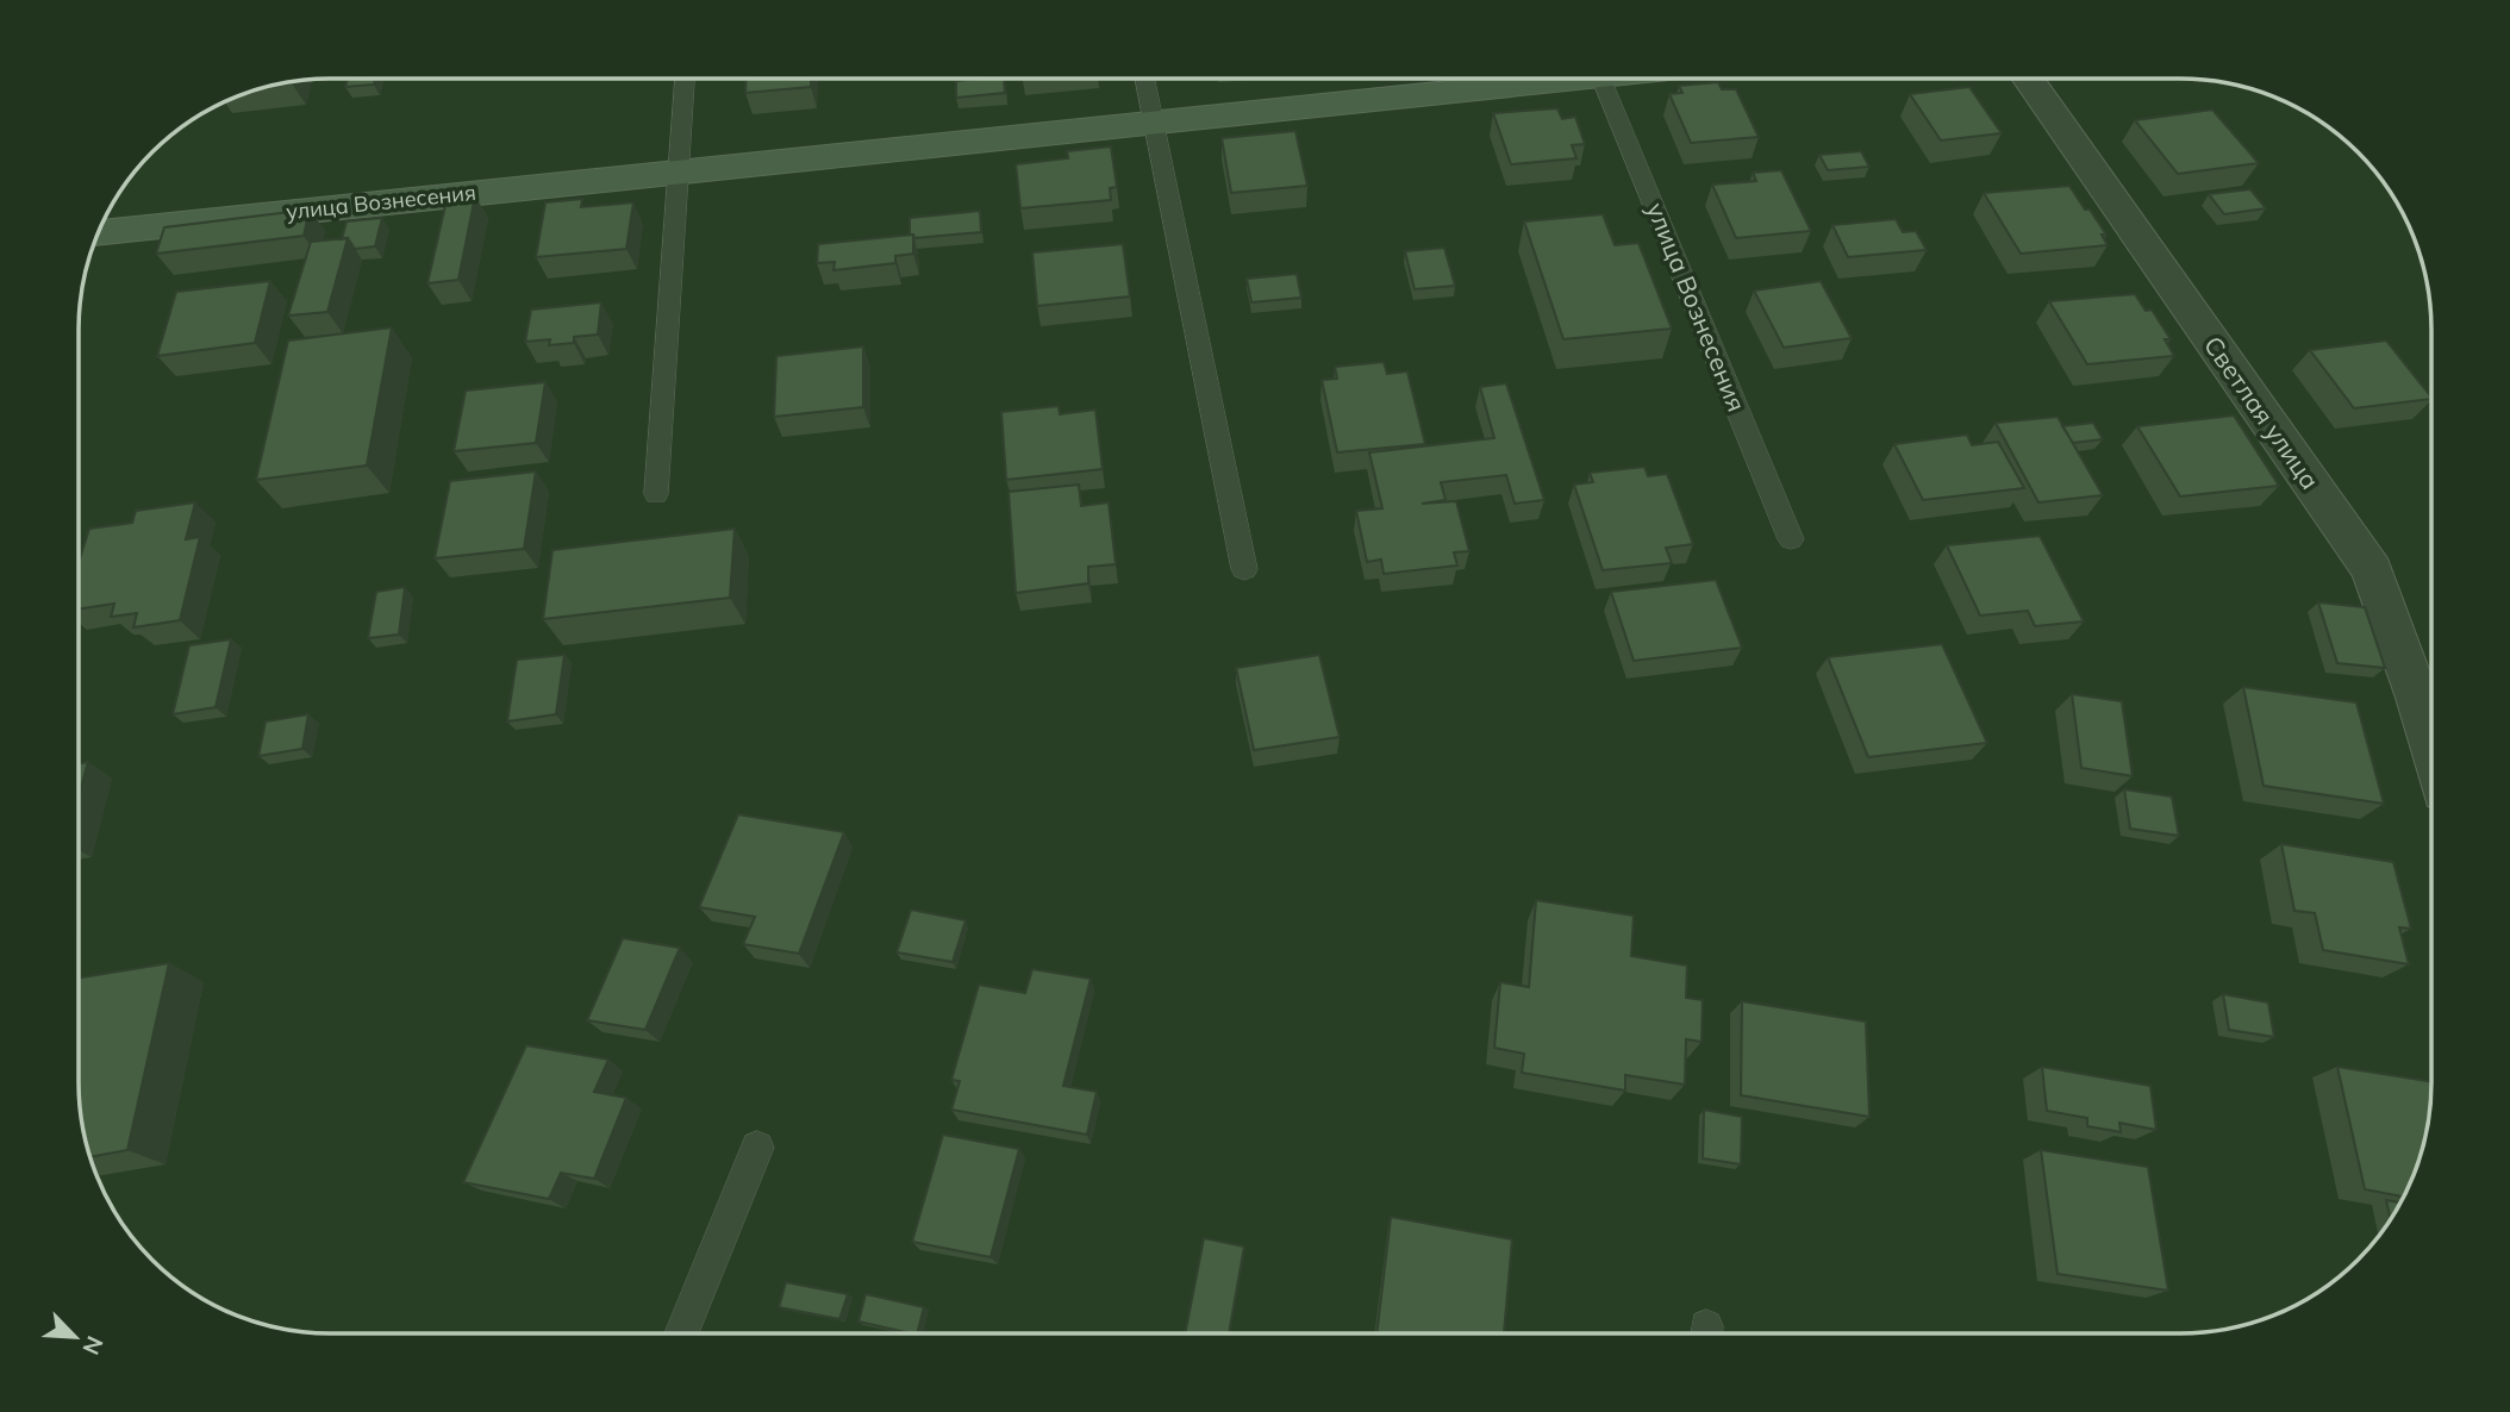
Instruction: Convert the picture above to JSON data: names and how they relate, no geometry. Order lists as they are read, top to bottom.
{
  "streets": {
    "street": ["улица Вознесения", "Светлая улица"]
  },
  "north": "bottom right"
}
